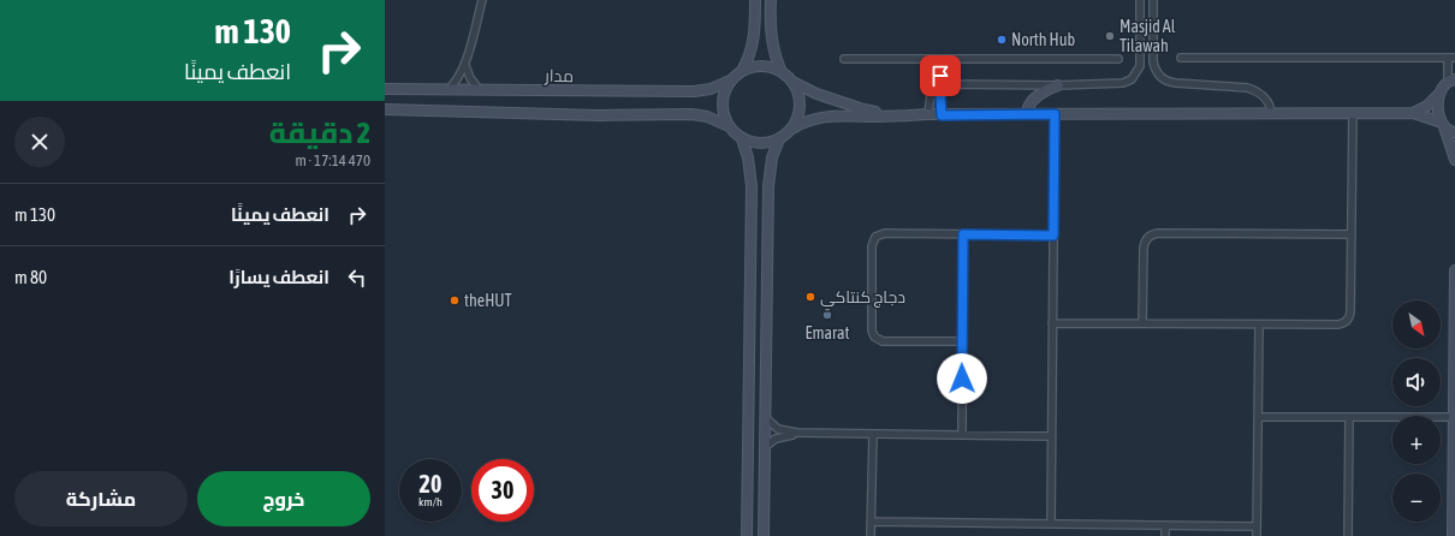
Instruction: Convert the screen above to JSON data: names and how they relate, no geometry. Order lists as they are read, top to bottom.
{
  "streets": {
    "street": ["مدار"]
  },
  "places": [
    "Masjid Al Tilawah",
    "North Hub",
    "دجاج كنتاكي",
    "theHUT",
    "Emarat"
  ],
  "north": "bottom right",
  "page": {
    "turn": ["130 m", "انعطف يمينًا"],
    "heading": ["2 دقيقة", "470 m · 17:14"],
    "list": [
      {
        "name": "انعطف يمينًا",
        "value": "130 m"
      },
      {
        "name": "انعطف يسارًا",
        "value": "80 m"
      }
    ],
    "map_buttons": ["+", "−"],
    "speed": "20 km/h",
    "limit": "30",
    "buttons": ["خروج", "مشاركة"]
  }
}
